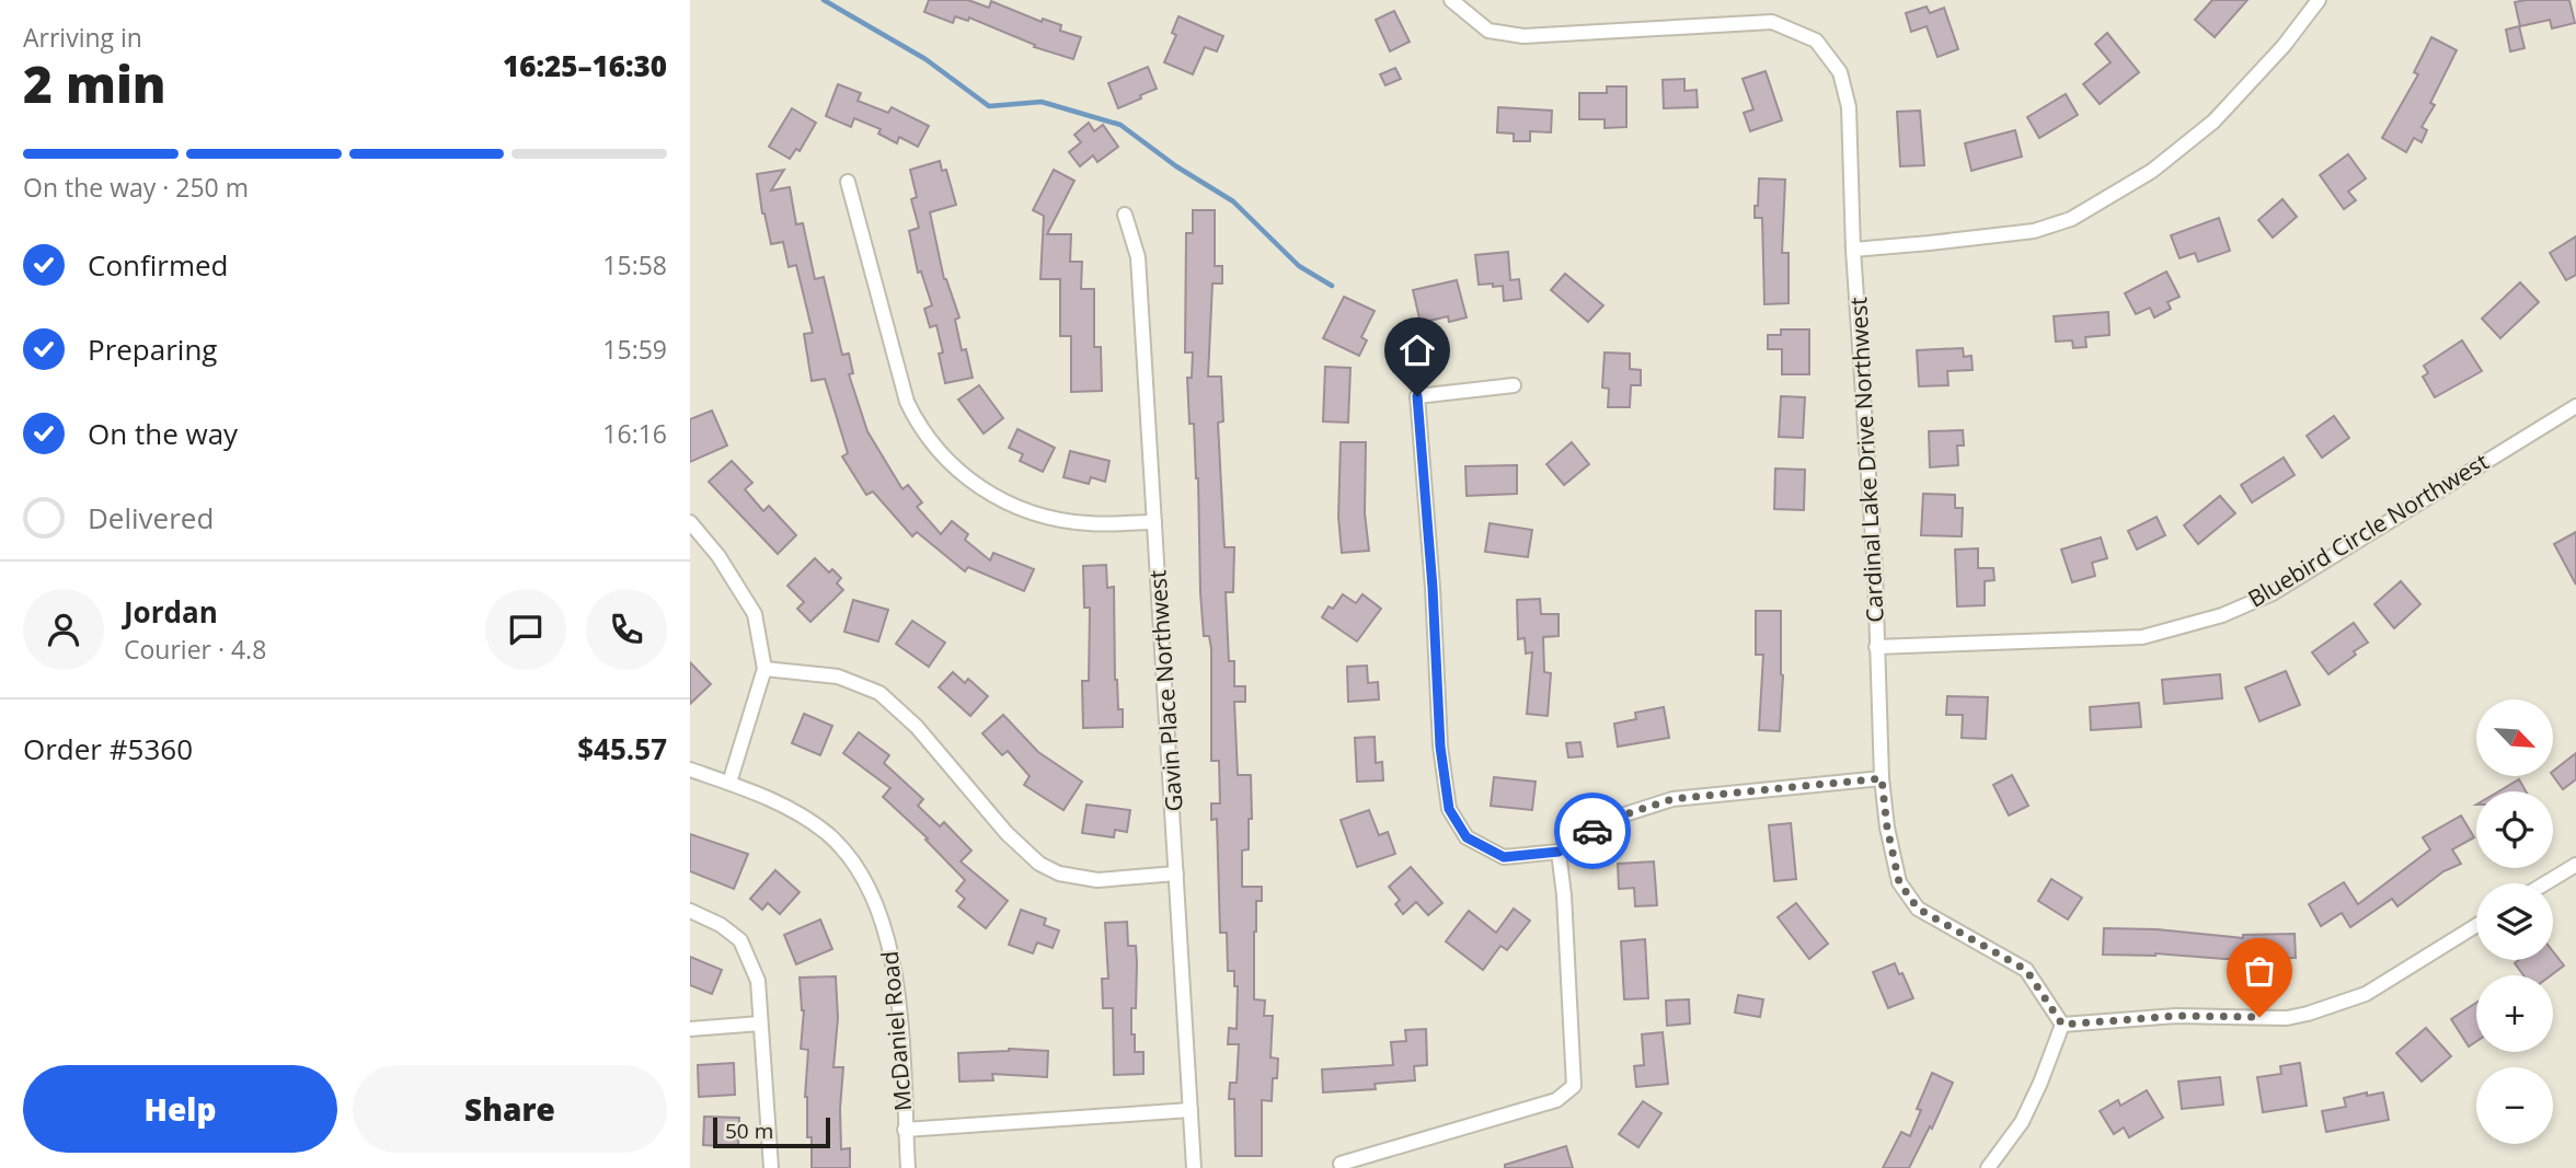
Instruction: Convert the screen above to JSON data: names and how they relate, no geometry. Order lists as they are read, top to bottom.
{
  "streets": {
    "street": [
      "Cardinal Lake Drive Northwest",
      "Bluebird Circle Northwest",
      "Gavin Place Northwest",
      "McDaniel Road"
    ]
  },
  "crossings": [
    ["Cardinal Lake Drive Northwest", "Bluebird Circle Northwest"]
  ],
  "scale_bar": "50 m",
  "north": "bottom right",
  "page": {
    "heading": ["2 min", "Arriving in", "16:25–16:30"],
    "panel": [
      "Jordan",
      "Courier · 4.8",
      "Order #5360",
      "$45.57"
    ],
    "bar": "On the way · 250 m",
    "list": [
      ["Confirmed", "15:58"],
      ["Preparing", "15:59"],
      ["On the way", "16:16"],
      "Delivered"
    ],
    "map_buttons": ["+", "−"],
    "buttons": ["Help", "Share"],
    "scale": "50 m"
  }
}
